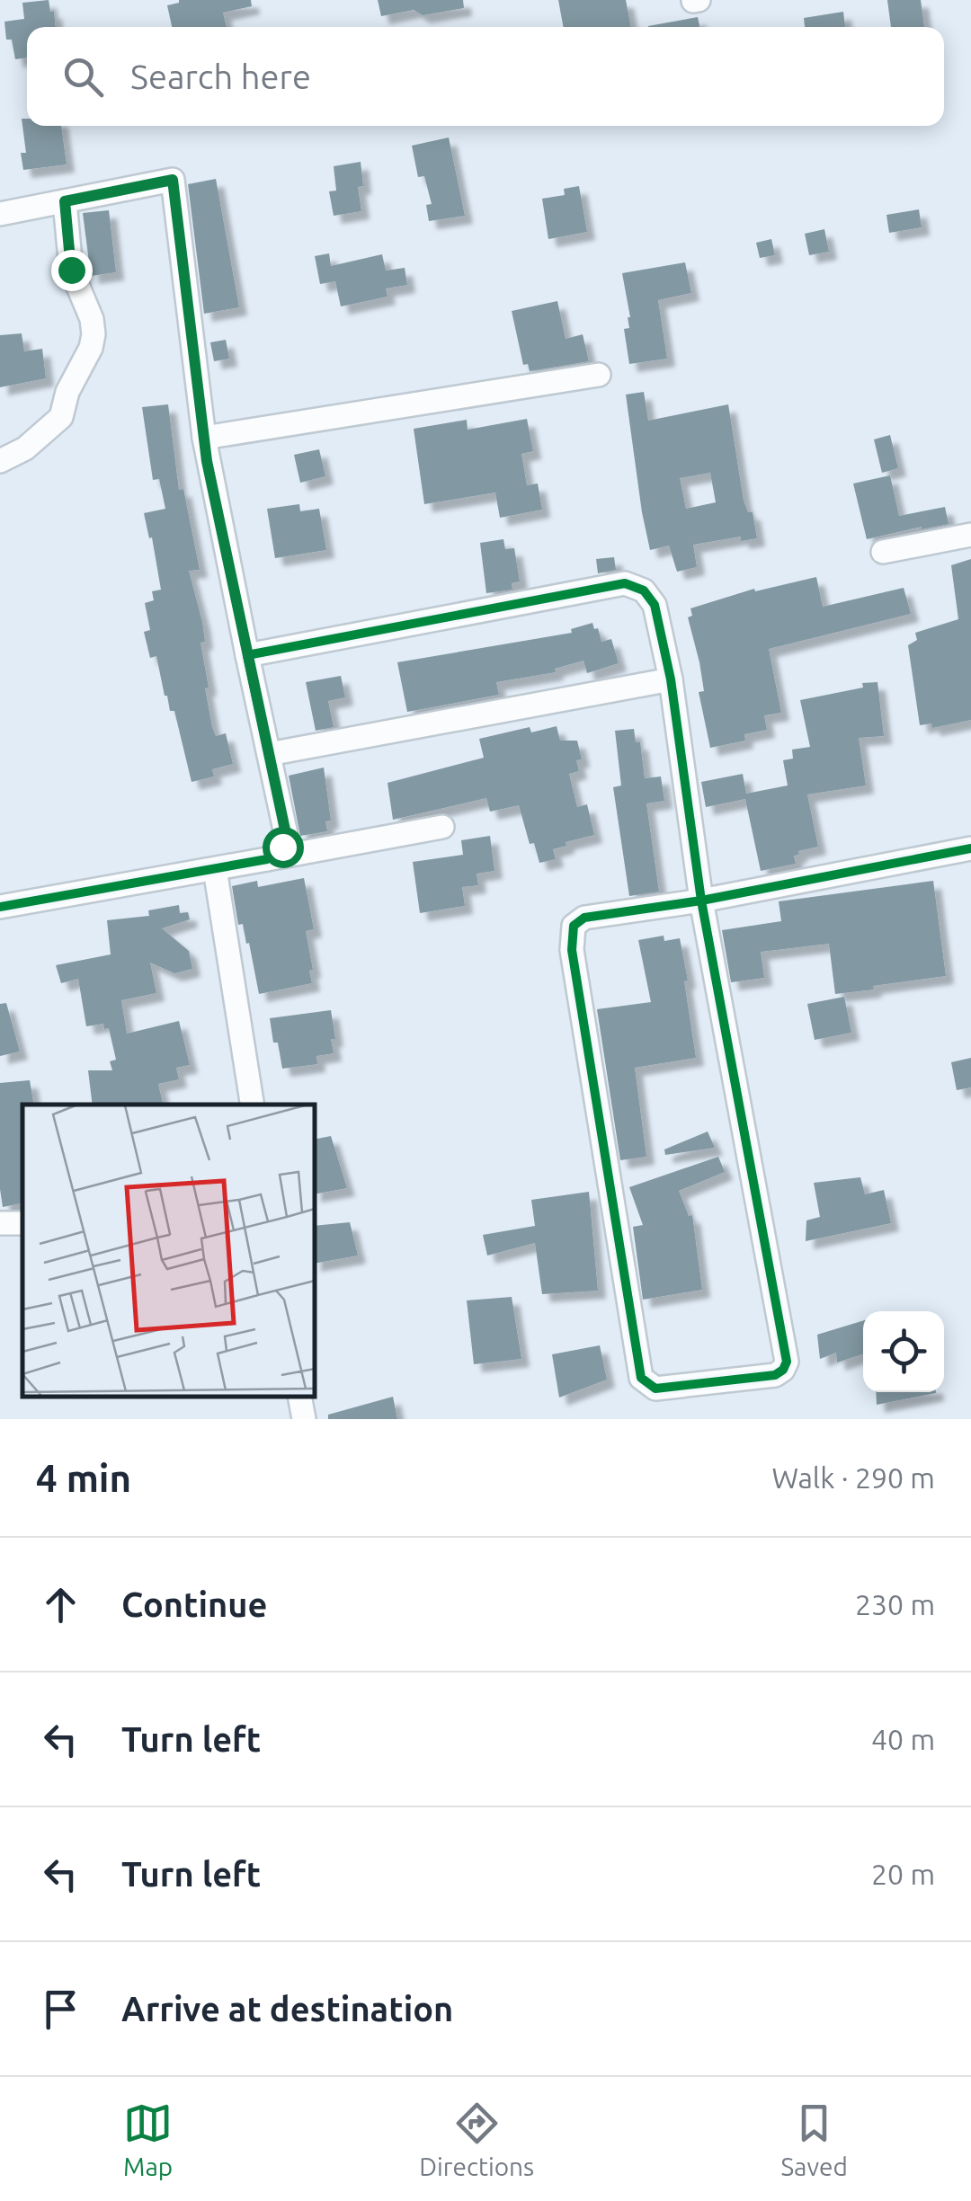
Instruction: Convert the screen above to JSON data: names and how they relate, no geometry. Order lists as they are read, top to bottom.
{
  "page": {
    "search": "Search here",
    "heading": ["4 min", "Walk · 290 m"],
    "list": [
      ["Continue", "230 m"],
      ["Turn left", "40 m"],
      ["Turn left", "20 m"],
      "Arrive at destination"
    ],
    "nav": ["Map", "Directions", "Saved"]
  }
}
